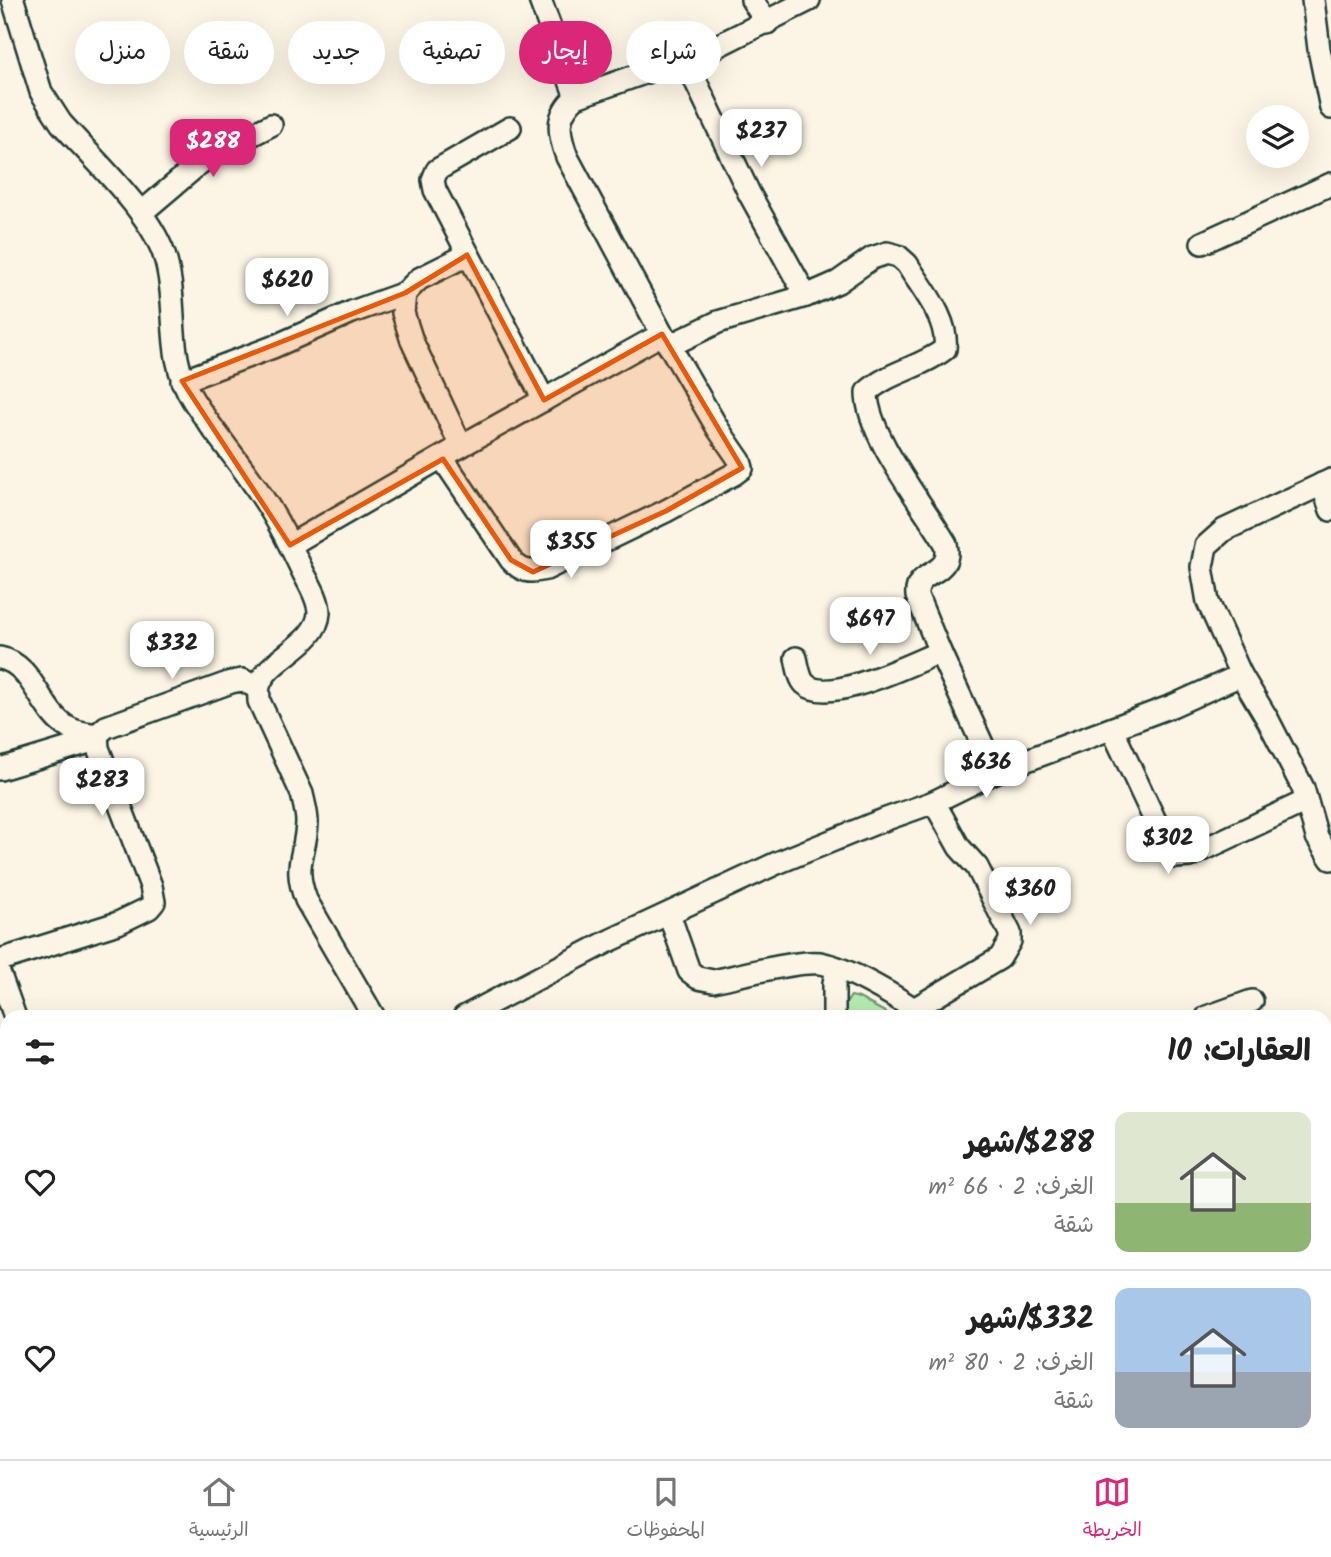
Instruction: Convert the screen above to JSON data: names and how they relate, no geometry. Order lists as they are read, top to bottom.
{
  "page": {
    "chip": [
      "شراء",
      "إيجار",
      "تصفية",
      "جديد",
      "شقة",
      "منزل"
    ],
    "price": [
      "$237",
      "$288",
      "$620",
      "$355",
      "$697",
      "$332",
      "$636",
      "$283",
      "$302",
      "$360"
    ],
    "heading": "العقارات: 10",
    "list": [
      {
        "name": "$288/شهر",
        "note": "الغرف: 2 · 66 m² · شقة"
      },
      {
        "name": "$332/شهر",
        "note": "الغرف: 2 · 80 m² · شقة"
      }
    ],
    "tabs": ["الخريطة", "المحفوظات", "الرئيسية"]
  }
}
